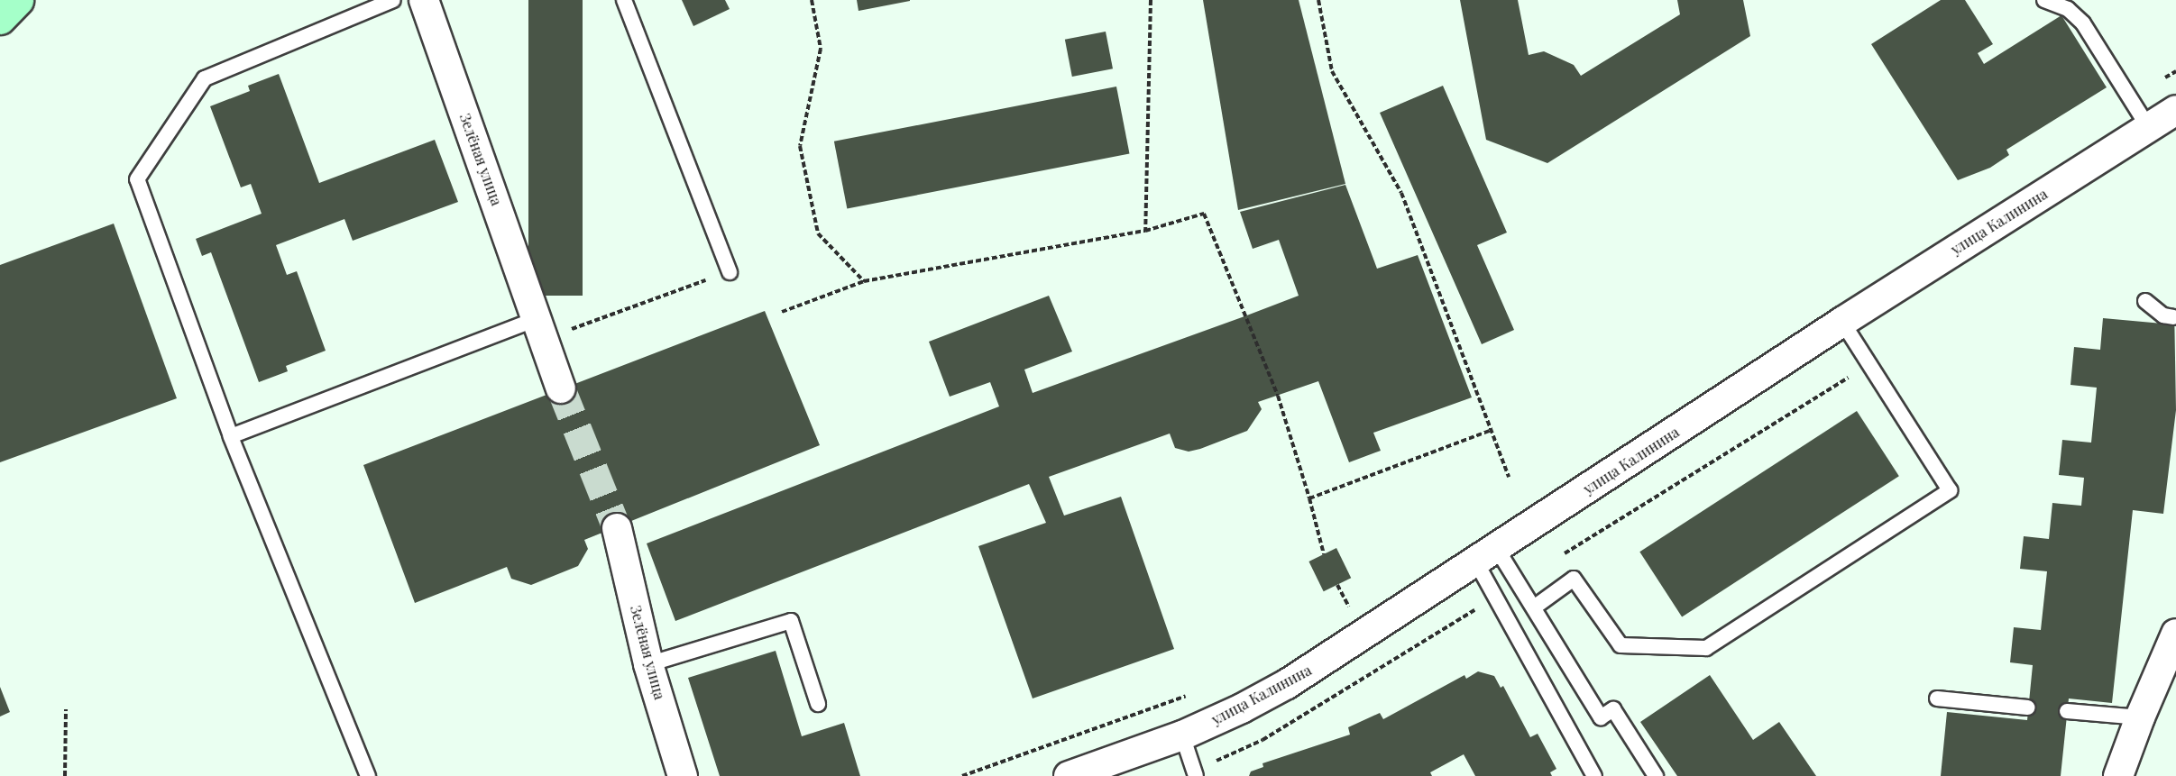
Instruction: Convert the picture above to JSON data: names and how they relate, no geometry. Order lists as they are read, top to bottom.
{
  "streets": {
    "street": ["Зелёная улица", "улица Калинина"]
  }
}
